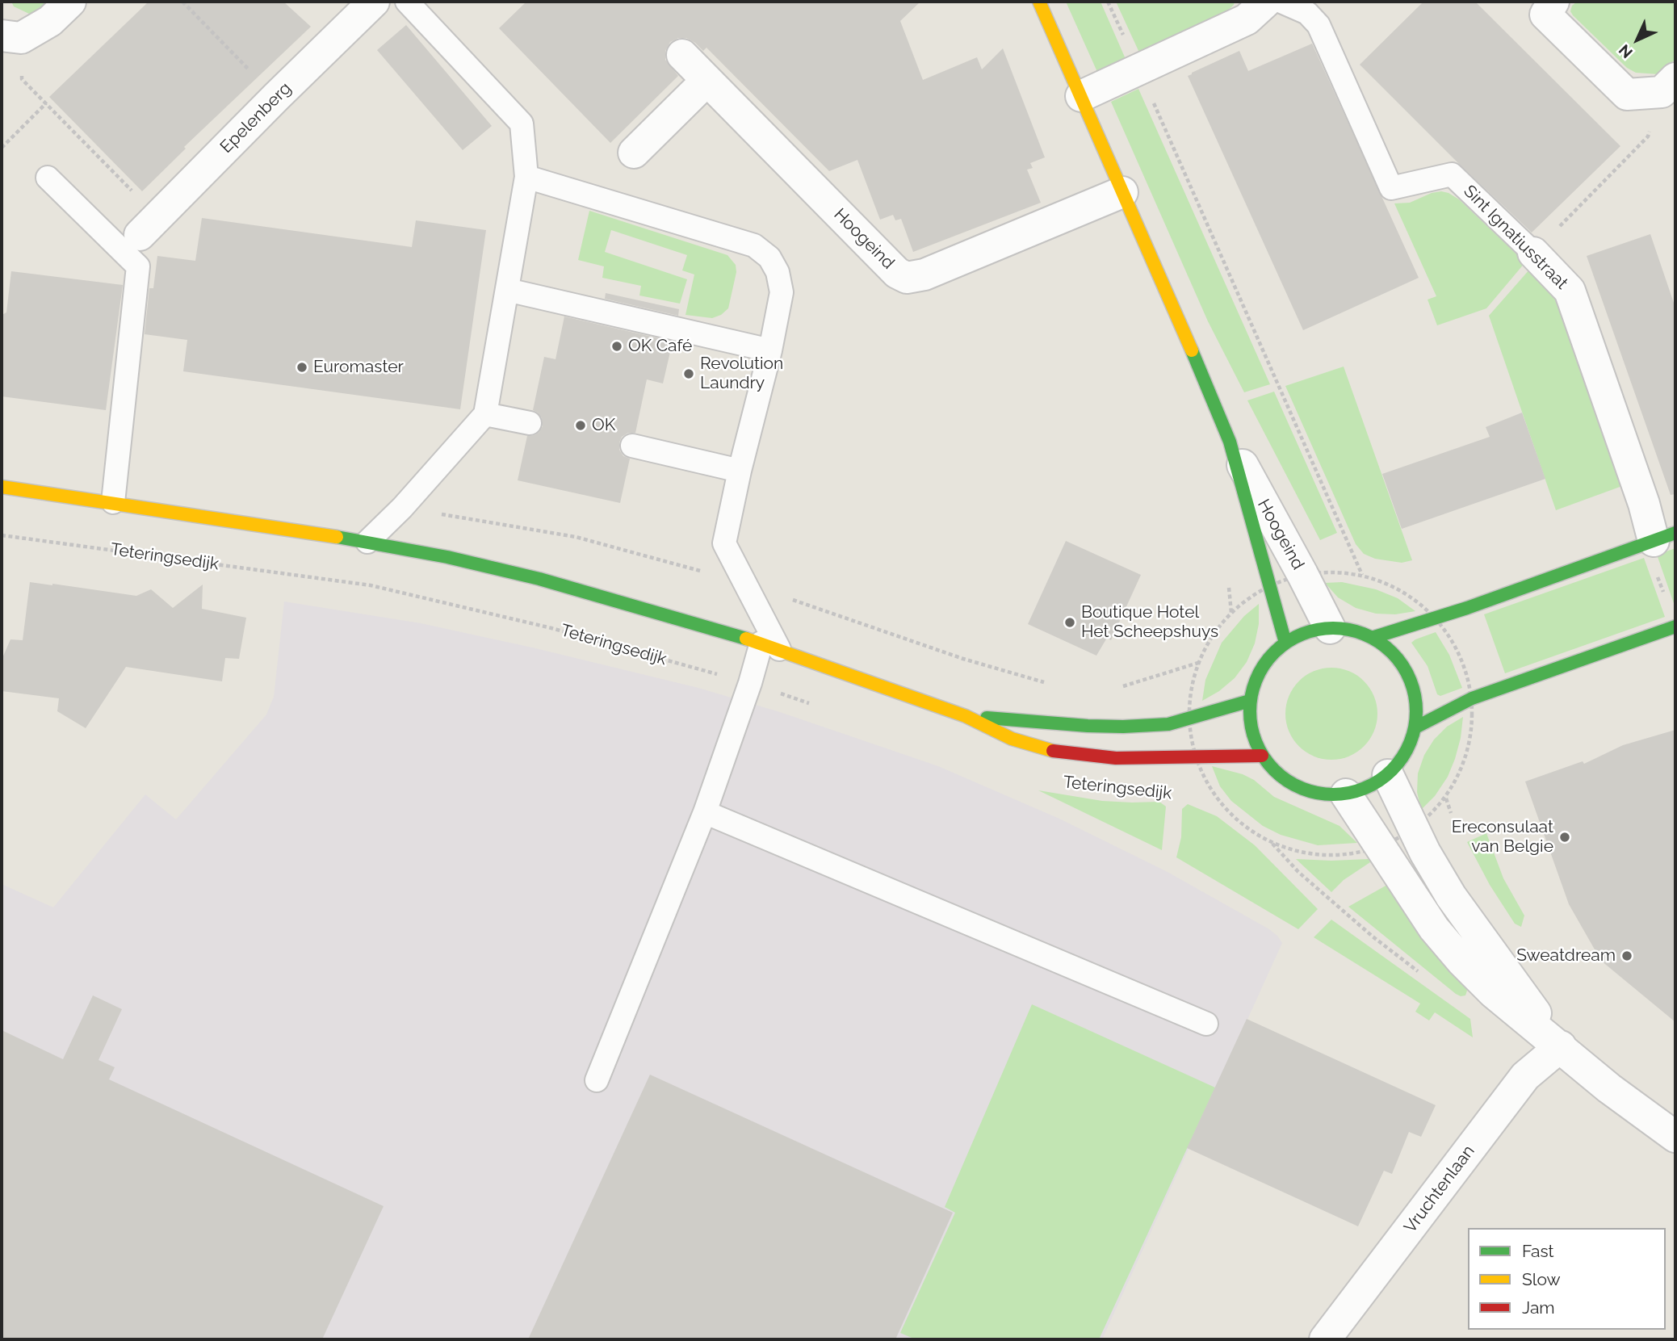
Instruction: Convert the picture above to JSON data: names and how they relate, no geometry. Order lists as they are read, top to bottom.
{
  "streets": {
    "main road": ["Hoogeind", "Teteringsedijk"],
    "street": ["Epelenberg", "Sint Ignatiusstraat", "Vruchtenlaan"]
  },
  "crossings": [
    ["Hoogeind", "Teteringsedijk"]
  ],
  "places": [
    "OK Café",
    "Euromaster",
    "Revolution Laundry",
    "OK",
    "Boutique Hotel Het Scheepshuys",
    "Ereconsulaat van Belgie",
    "Sweatdream"
  ],
  "legend": ["Fast", "Slow", "Jam"],
  "north": "bottom left"
}
